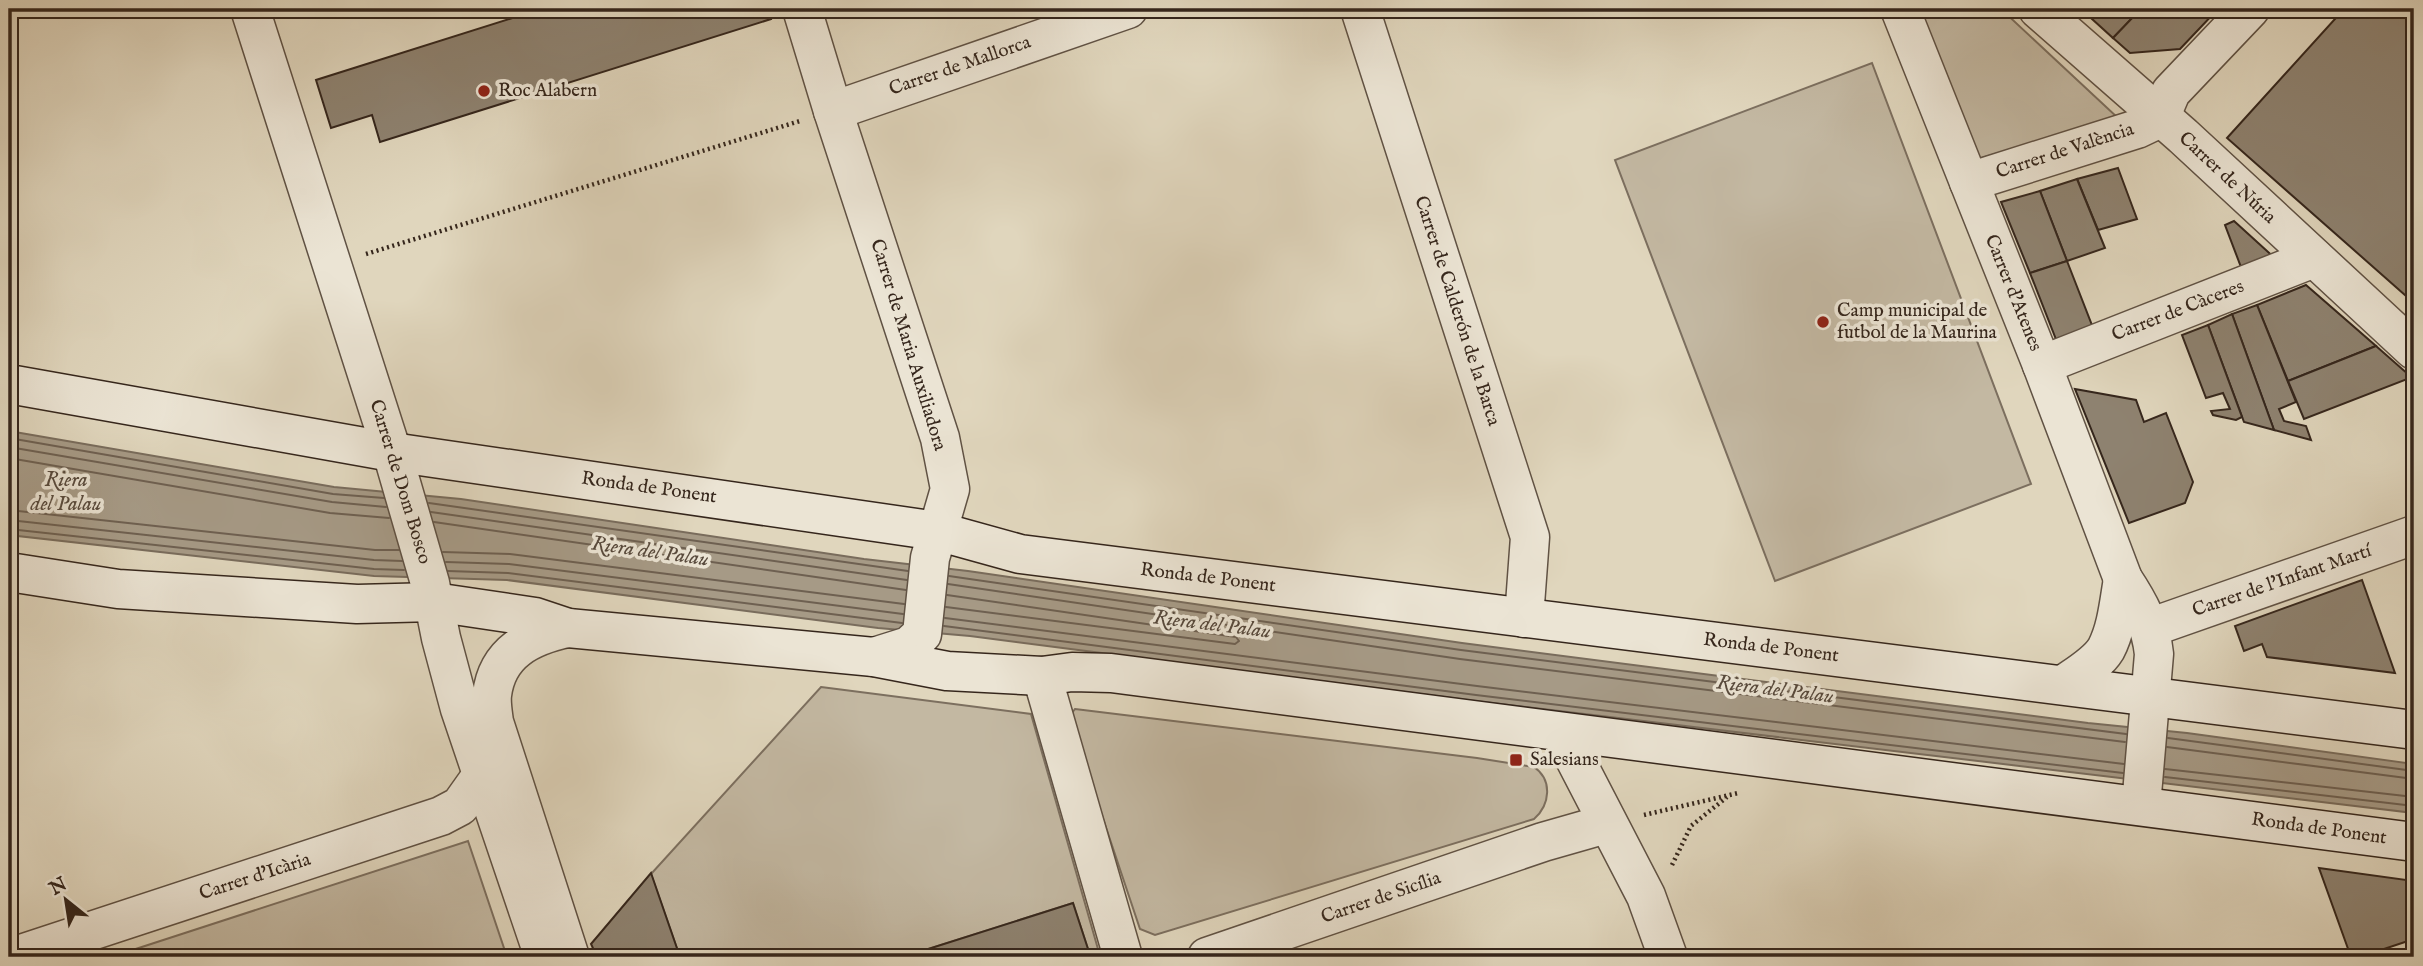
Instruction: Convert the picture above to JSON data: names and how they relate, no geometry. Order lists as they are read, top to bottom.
{
  "streets": {
    "street": [
      "Carrer de Mallorca",
      "Carrer de València",
      "Carrer de Núria",
      "Carrer d'Atenes",
      "Carrer de Calderón de la Barca",
      "Carrer de Càceres",
      "Carrer de Maria Auxiliadora",
      "Carrer de Dom Bosco",
      "Ronda de Ponent",
      "Carrer de l'Infant Martí",
      "Carrer d'Icària",
      "Carrer de Sicília"
    ]
  },
  "crossings": [
    ["Carrer de Mallorca", "Carrer de Maria Auxiliadora"],
    ["Carrer de València", "Carrer de Núria"],
    ["Carrer de València", "Carrer d'Atenes"],
    ["Carrer de Núria", "Carrer de Càceres"],
    ["Carrer d'Atenes", "Carrer de Càceres"],
    ["Carrer d'Atenes", "Ronda de Ponent"],
    ["Carrer d'Atenes", "Carrer de l'Infant Martí"],
    ["Carrer de Calderón de la Barca", "Ronda de Ponent"],
    ["Carrer de Maria Auxiliadora", "Ronda de Ponent"],
    ["Carrer de Dom Bosco", "Ronda de Ponent"],
    ["Carrer de Dom Bosco", "Carrer d'Icària"]
  ],
  "water": ["Riera del Palau"],
  "places": {
    "other": ["Roc Alabern", "Camp municipal de futbol de la Maurina"],
    "transit": ["Salesians"]
  },
  "north": "top left"
}
